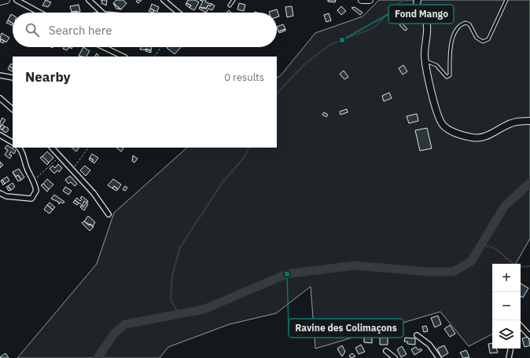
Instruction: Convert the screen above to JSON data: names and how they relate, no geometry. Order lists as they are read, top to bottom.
{
  "places": ["Fond Mango", "Ravine des Colimaçons"],
  "page": {
    "search": "Search here",
    "heading": ["Nearby", "0 results"],
    "map_buttons": ["+", "−"]
  }
}
